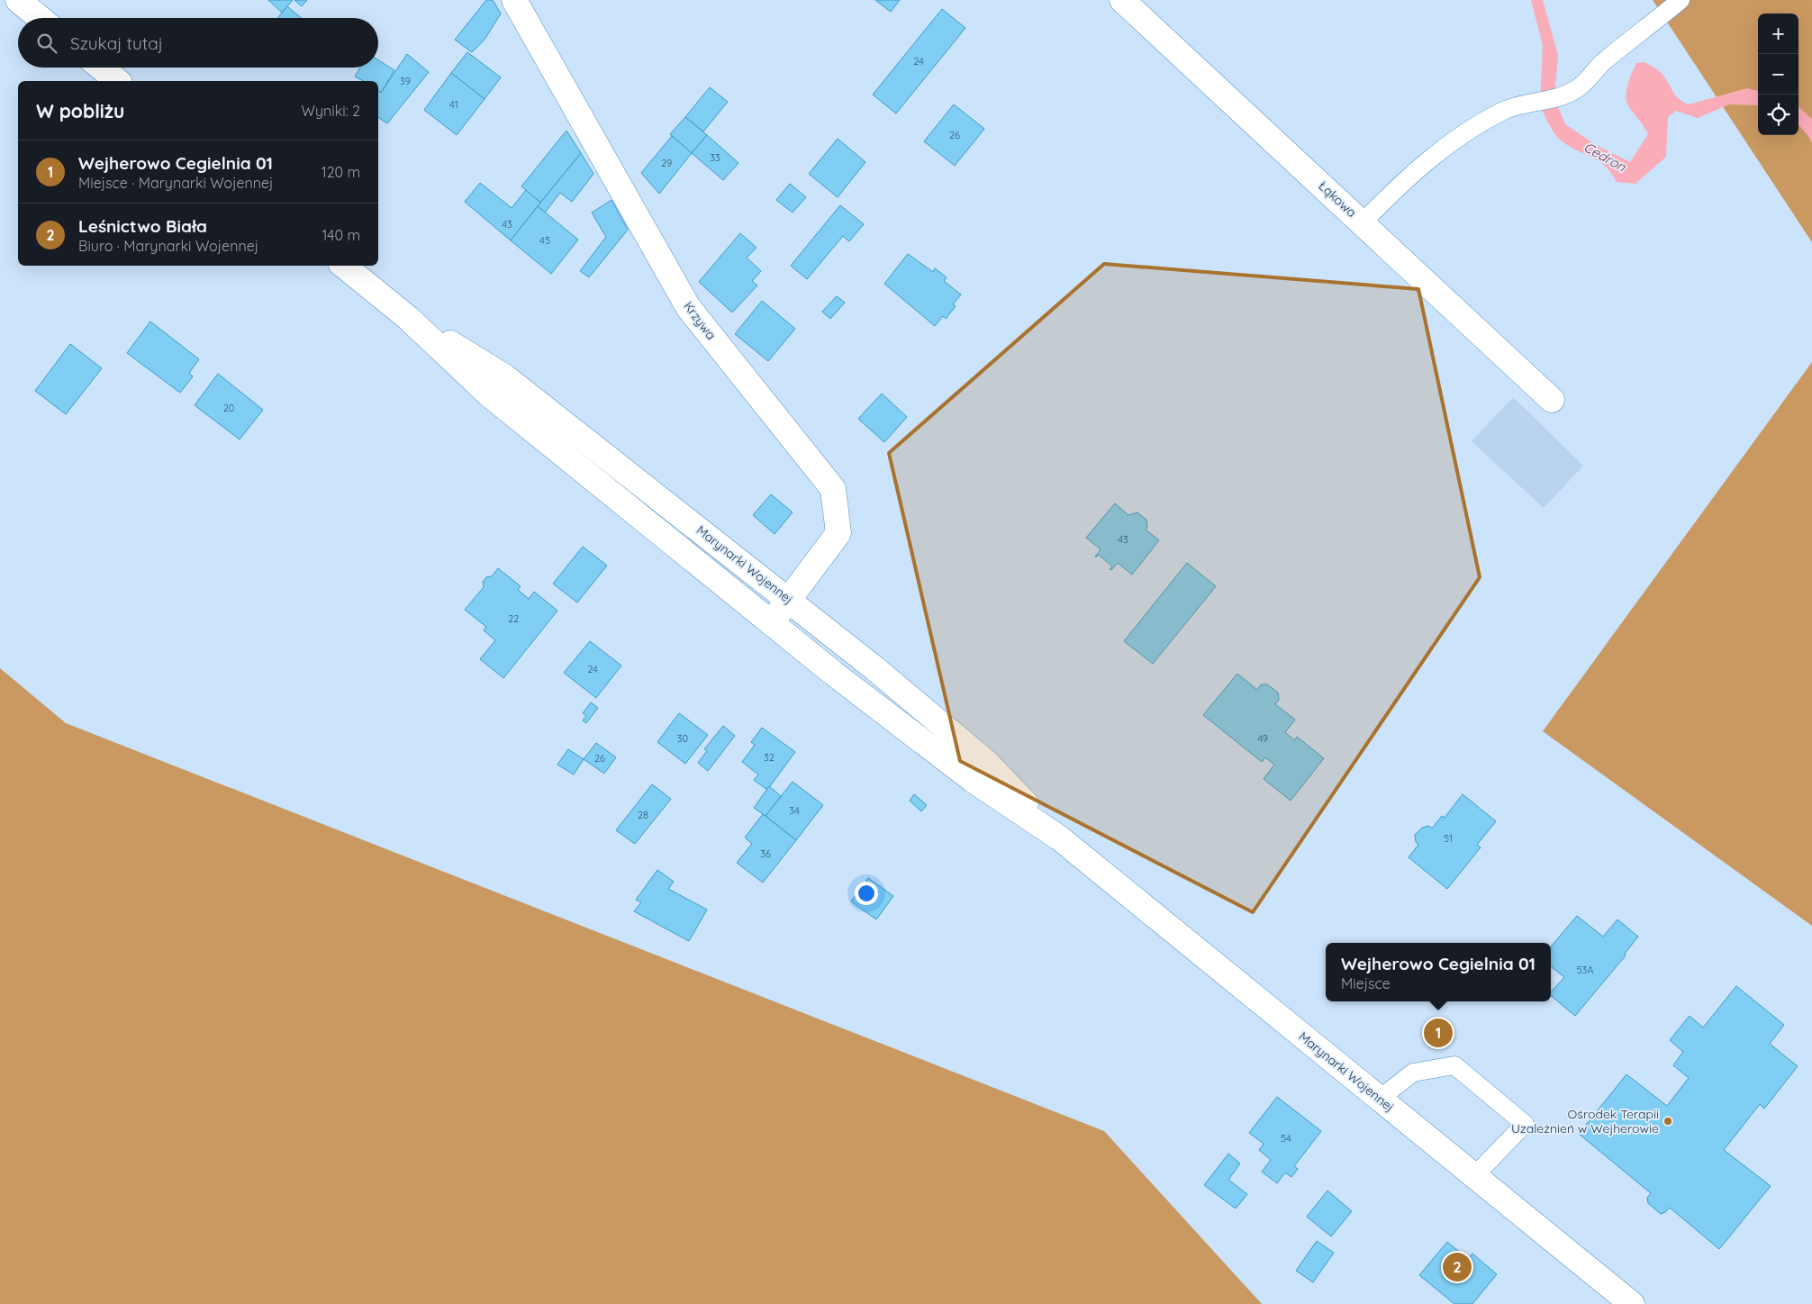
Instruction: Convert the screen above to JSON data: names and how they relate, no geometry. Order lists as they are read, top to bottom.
{
  "streets": {
    "main road": ["Łąkowa", "Krzywa", "Marynarki Wojennej"]
  },
  "crossings": [
    ["Krzywa", "Marynarki Wojennej"]
  ],
  "water": ["Cedron"],
  "places": ["Ośrodek Terapii Uzależnień w Wejherowie"],
  "house_numbers": [
    "24",
    "39",
    "41",
    "26",
    "33",
    "29",
    "43",
    "45",
    "20",
    "43",
    "22",
    "24",
    "30",
    "49",
    "32",
    "26",
    "34",
    "28",
    "51",
    "36",
    "53A",
    "54"
  ],
  "page": {
    "map_buttons": ["+", "−"],
    "search": "Szukaj tutaj",
    "heading": ["W pobliżu", "Wyniki: 2"],
    "list": [
      {
        "mark": "1",
        "name": "Wejherowo Cegielnia 01",
        "note": "Miejsce · Marynarki Wojennej",
        "value": "120 m"
      },
      {
        "mark": "2",
        "name": "Leśnictwo Biała",
        "note": "Biuro · Marynarki Wojennej",
        "value": "140 m"
      }
    ],
    "popup": ["Wejherowo Cegielnia 01", "Miejsce"],
    "pins": ["1", "2"]
  }
}
